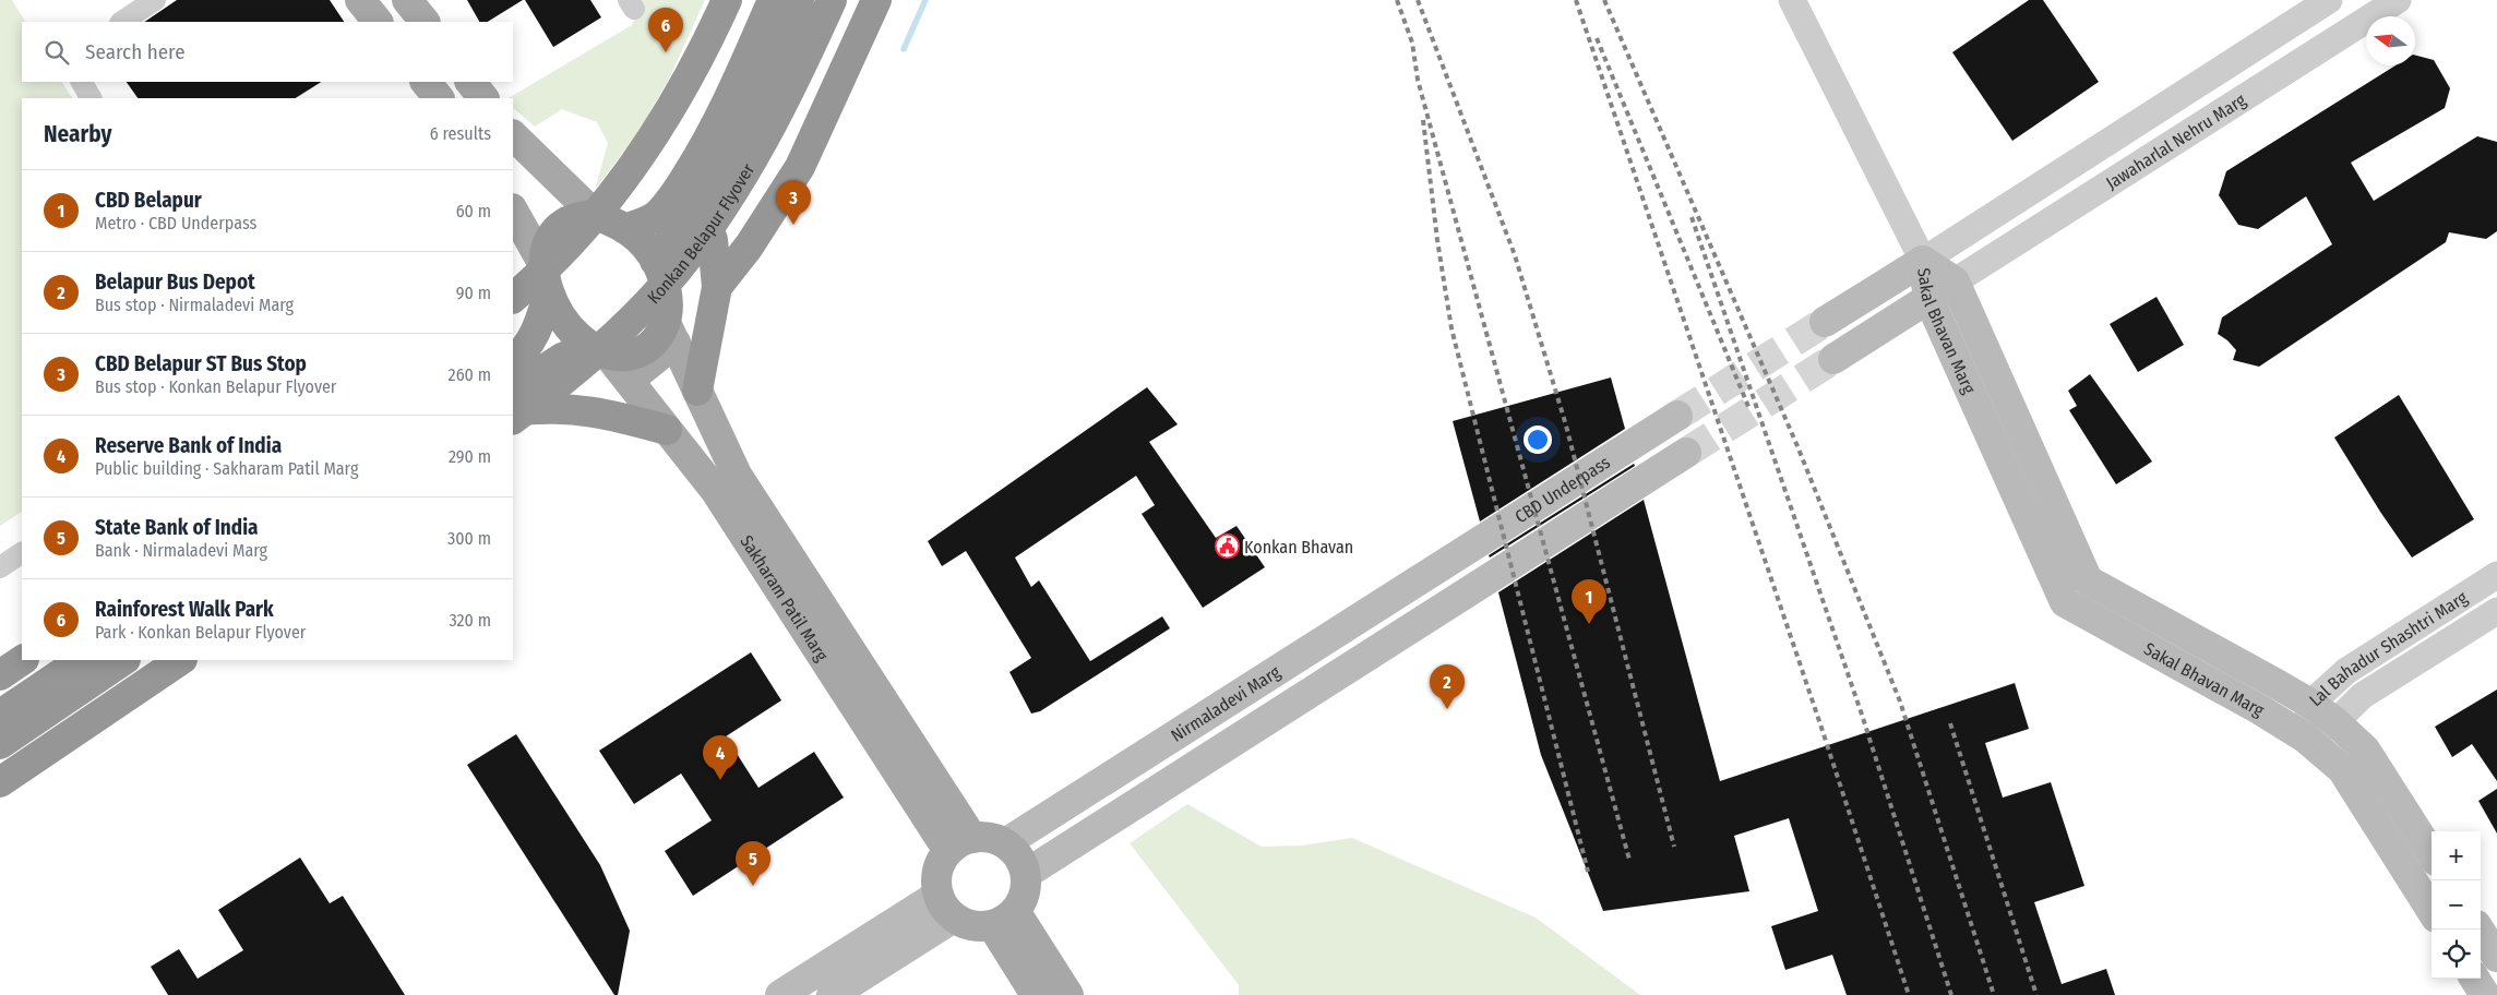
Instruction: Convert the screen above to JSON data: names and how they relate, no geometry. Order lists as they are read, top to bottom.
{
  "streets": {
    "highway": ["Konkan Belapur Flyover"],
    "main road": [
      "Sakal Bhavan Marg",
      "CBD Underpass",
      "Sakharam Patil Marg",
      "Nirmaladevi Marg"
    ],
    "street": ["Jawaharlal Nehru Marg", "Lal Bahadur Shashtri Marg"]
  },
  "crossings": [
    ["Jawaharlal Nehru Marg", "Sakal Bhavan Marg"],
    ["Sakal Bhavan Marg", "Lal Bahadur Shashtri Marg"],
    ["CBD Underpass", "Nirmaladevi Marg"],
    ["Sakharam Patil Marg", "Nirmaladevi Marg"]
  ],
  "places": {
    "public building": ["Konkan Bhavan"]
  },
  "north": "left",
  "page": {
    "pins": [
      "6",
      "3",
      "1",
      "2",
      "4",
      "5"
    ],
    "search": "Search here",
    "heading": ["Nearby", "6 results"],
    "list": [
      {
        "mark": "1",
        "name": "CBD Belapur",
        "note": "Metro · CBD Underpass",
        "value": "60 m"
      },
      {
        "mark": "2",
        "name": "Belapur Bus Depot",
        "note": "Bus stop · Nirmaladevi Marg",
        "value": "90 m"
      },
      {
        "mark": "3",
        "name": "CBD Belapur ST Bus Stop",
        "note": "Bus stop · Konkan Belapur Flyover",
        "value": "260 m"
      },
      {
        "mark": "4",
        "name": "Reserve Bank of India",
        "note": "Public building · Sakharam Patil Marg",
        "value": "290 m"
      },
      {
        "mark": "5",
        "name": "State Bank of India",
        "note": "Bank · Nirmaladevi Marg",
        "value": "300 m"
      },
      {
        "mark": "6",
        "name": "Rainforest Walk Park",
        "note": "Park · Konkan Belapur Flyover",
        "value": "320 m"
      }
    ],
    "map_buttons": ["+", "−"]
  }
}
